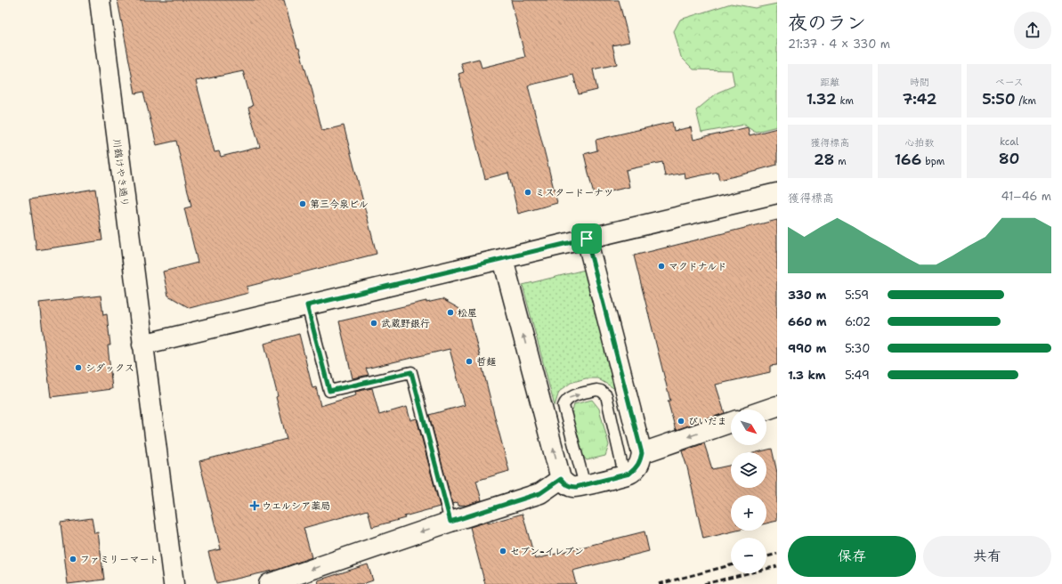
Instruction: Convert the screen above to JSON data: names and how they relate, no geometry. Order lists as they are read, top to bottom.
{
  "streets": {
    "street": ["川鶴けやき通り"]
  },
  "places": {
    "other": [
      "ミスタードーナツ",
      "第三今泉ビル",
      "マクドナルド",
      "松屋",
      "武蔵野銀行",
      "哲麺",
      "シダックス",
      "びいだま",
      "セブン-イレブン",
      "ファミリーマート"
    ],
    "health": ["ウエルシア薬局"]
  },
  "north": "bottom right",
  "page": {
    "heading": ["夜のラン", "21:37 · 4 × 330 m"],
    "stats": [
      ["距離", "1.32 km"],
      ["時間", "7:42"],
      ["ペース", "5:50 /km"],
      ["獲得標高", "28 m"],
      ["心拍数", "166 bpm"],
      ["kcal", "80"]
    ],
    "chart": ["獲得標高", "41–46 m"],
    "list": [
      {
        "name": "330 m",
        "note": "5:59"
      },
      {
        "name": "660 m",
        "note": "6:02"
      },
      {
        "name": "990 m",
        "note": "5:30"
      },
      {
        "name": "1.3 km",
        "note": "5:49"
      }
    ],
    "map_buttons": ["+", "−"],
    "buttons": ["保存", "共有"]
  }
}
